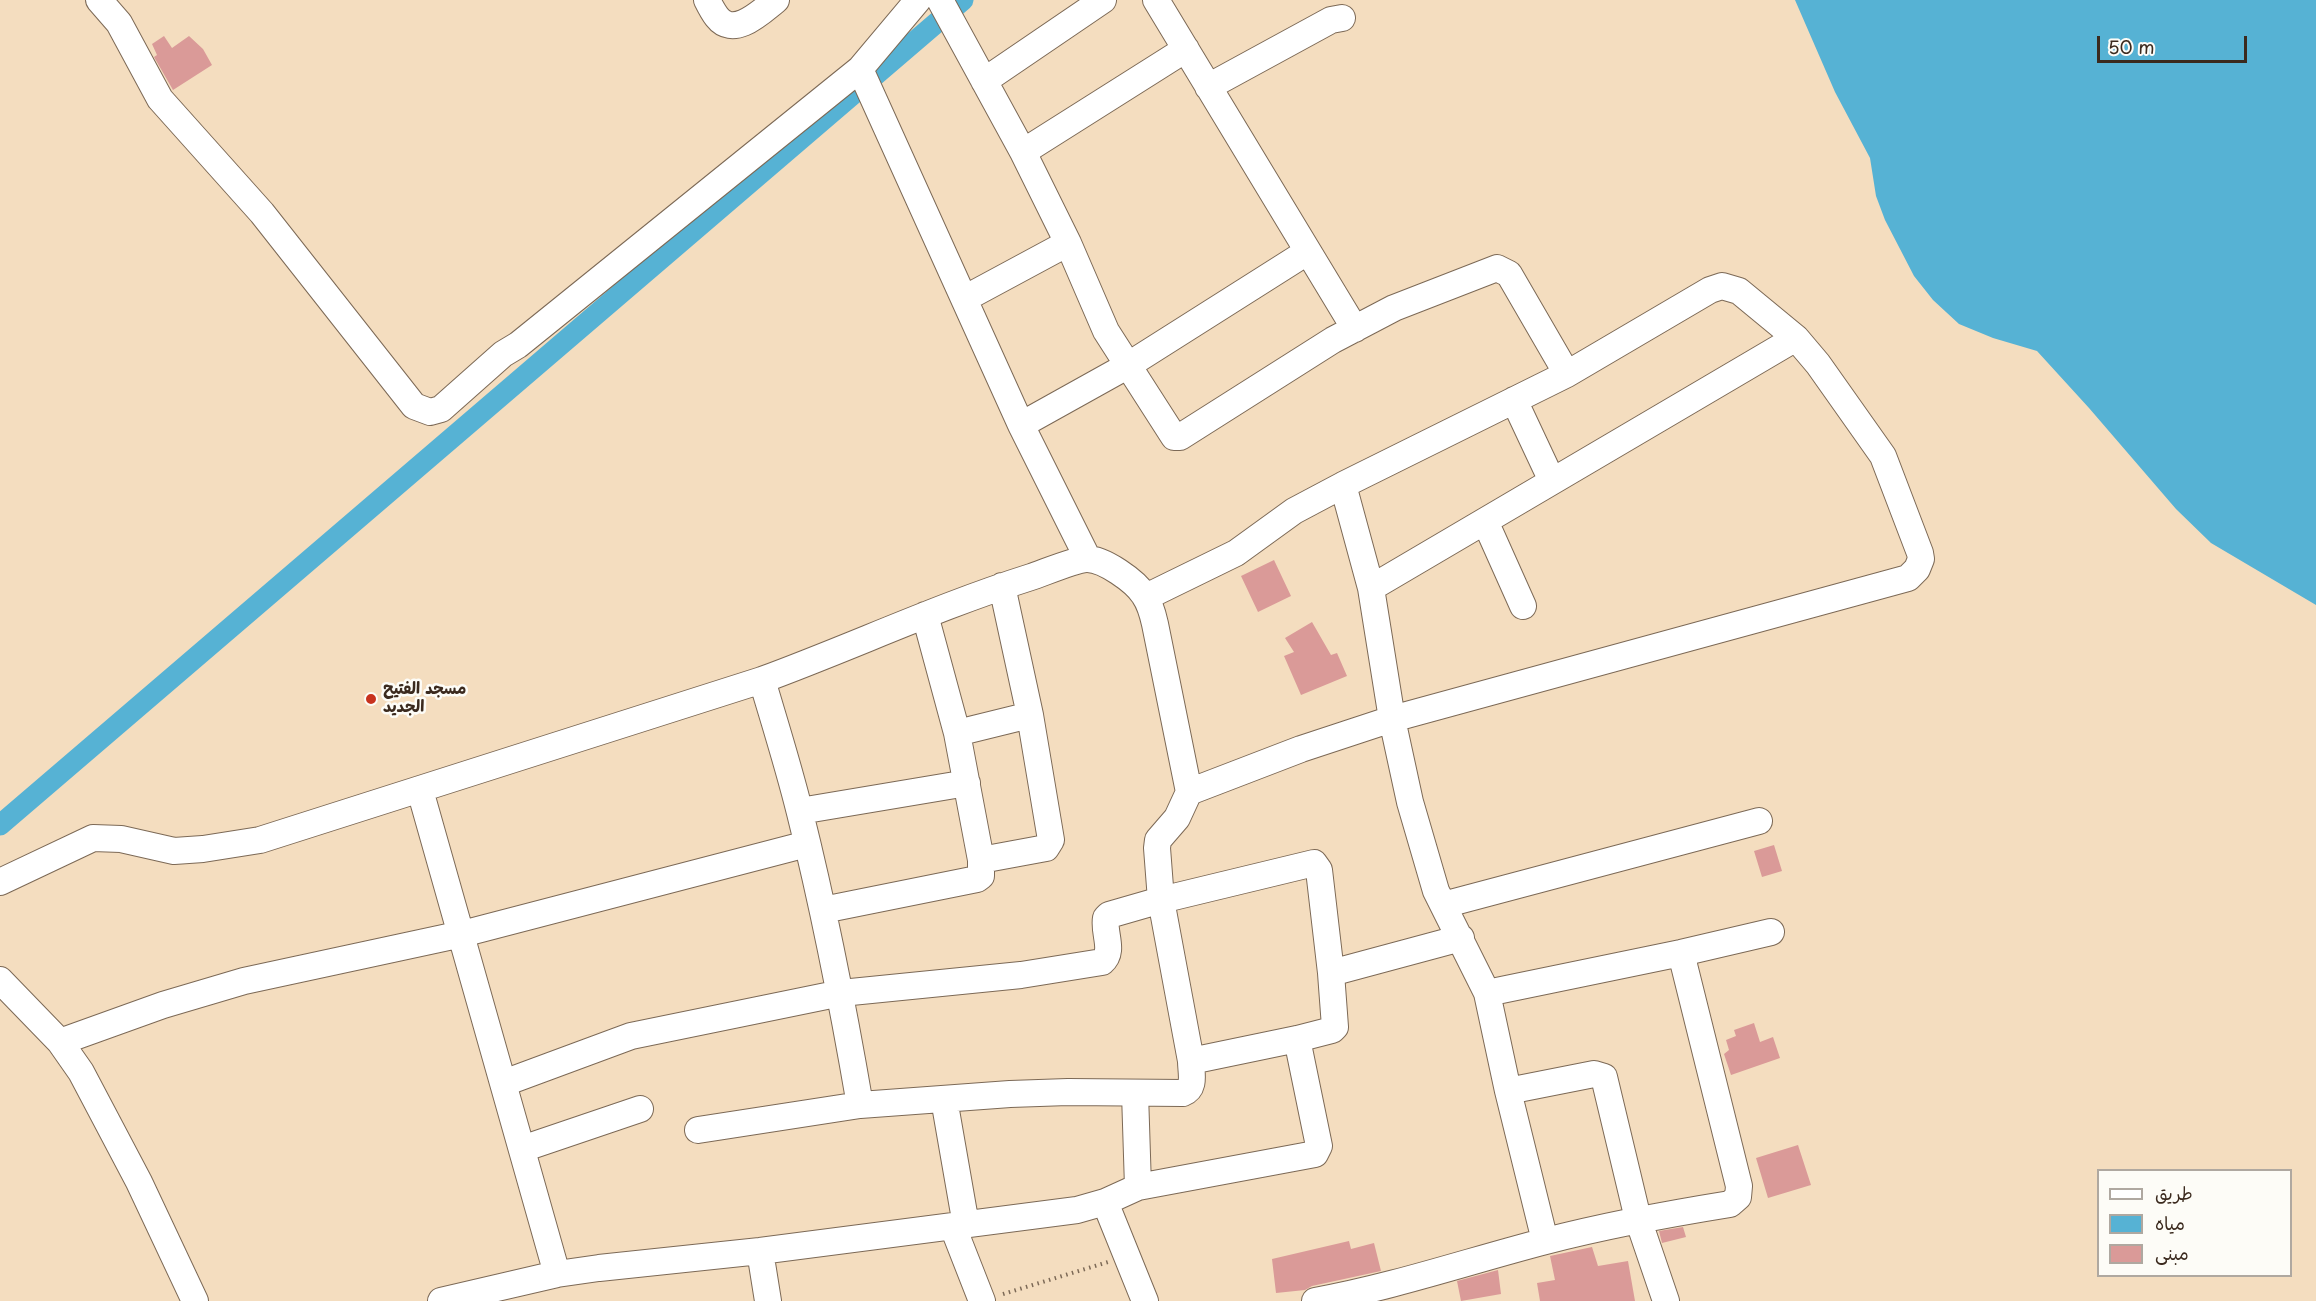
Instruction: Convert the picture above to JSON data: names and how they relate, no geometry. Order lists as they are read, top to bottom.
{
  "places": ["مسجد الفتيح الجديد"],
  "legend": ["طريق", "مياه", "مبنى"],
  "scale_bar": "50 m"
}
